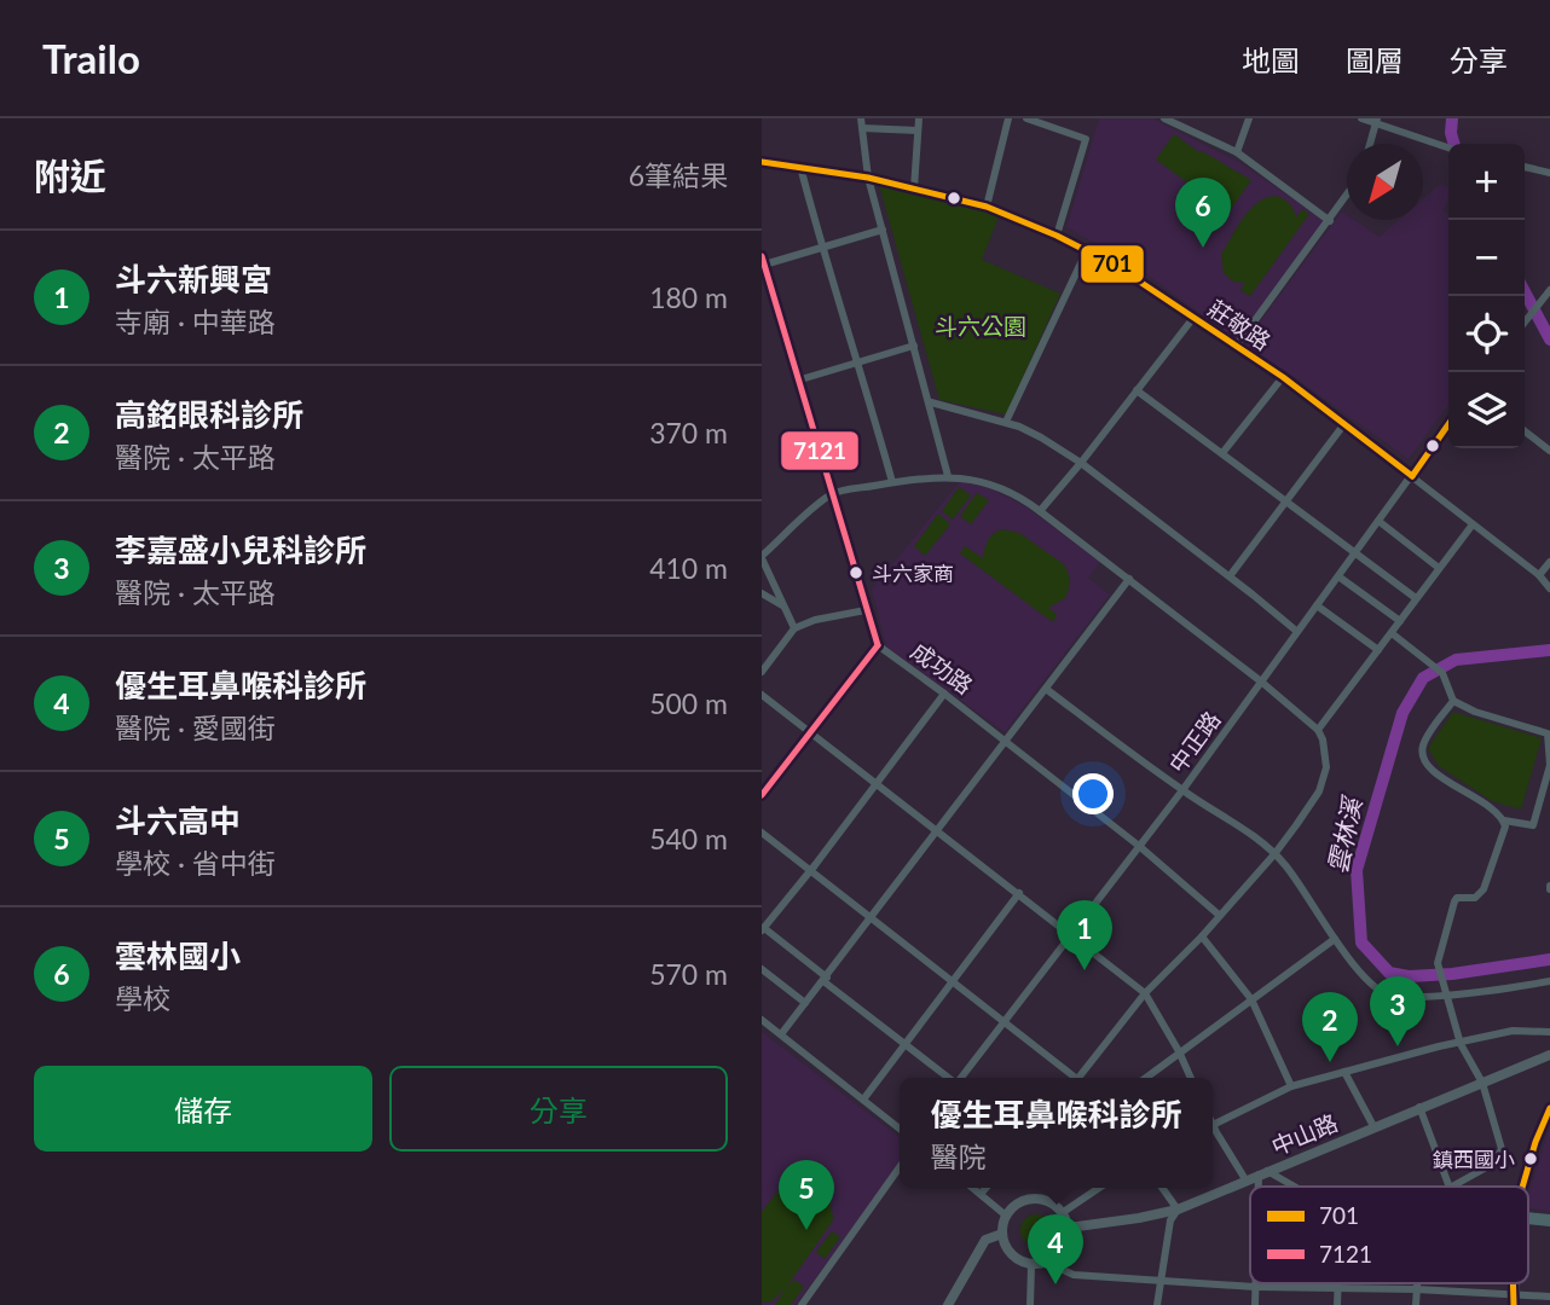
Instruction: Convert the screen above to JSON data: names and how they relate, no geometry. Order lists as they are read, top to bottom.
{
  "streets": {
    "street": [
      "莊敬路",
      "成功路",
      "中正路",
      "中山路"
    ]
  },
  "crossings": [
    ["莊敬路", "中正路"],
    ["成功路", "中正路"]
  ],
  "water": ["雲林溪"],
  "parks": ["斗六公園"],
  "places": ["斗六家商", "鎮西國小"],
  "lines": ["transit line 701", "transit line 7121"],
  "legend": ["701", "7121"],
  "north": "bottom left",
  "page": {
    "header": "Trailo",
    "nav": ["地圖", "圖層", "分享"],
    "heading": ["附近", "6筆結果"],
    "map_buttons": ["+", "−"],
    "pins": [
      "6",
      "1",
      "3",
      "2",
      "5",
      "4"
    ],
    "list": [
      {
        "mark": "1",
        "name": "斗六新興宮",
        "note": "寺廟 · 中華路",
        "value": "180 m"
      },
      {
        "mark": "2",
        "name": "高銘眼科診所",
        "note": "醫院 · 太平路",
        "value": "370 m"
      },
      {
        "mark": "3",
        "name": "李嘉盛小兒科診所",
        "note": "醫院 · 太平路",
        "value": "410 m"
      },
      {
        "mark": "4",
        "name": "優生耳鼻喉科診所",
        "note": "醫院 · 愛國街",
        "value": "500 m"
      },
      {
        "mark": "5",
        "name": "斗六高中",
        "note": "學校 · 省中街",
        "value": "540 m"
      },
      {
        "mark": "6",
        "name": "雲林國小",
        "note": "學校",
        "value": "570 m"
      }
    ],
    "buttons": ["儲存", "分享"],
    "popup": ["優生耳鼻喉科診所", "醫院"]
  }
}
